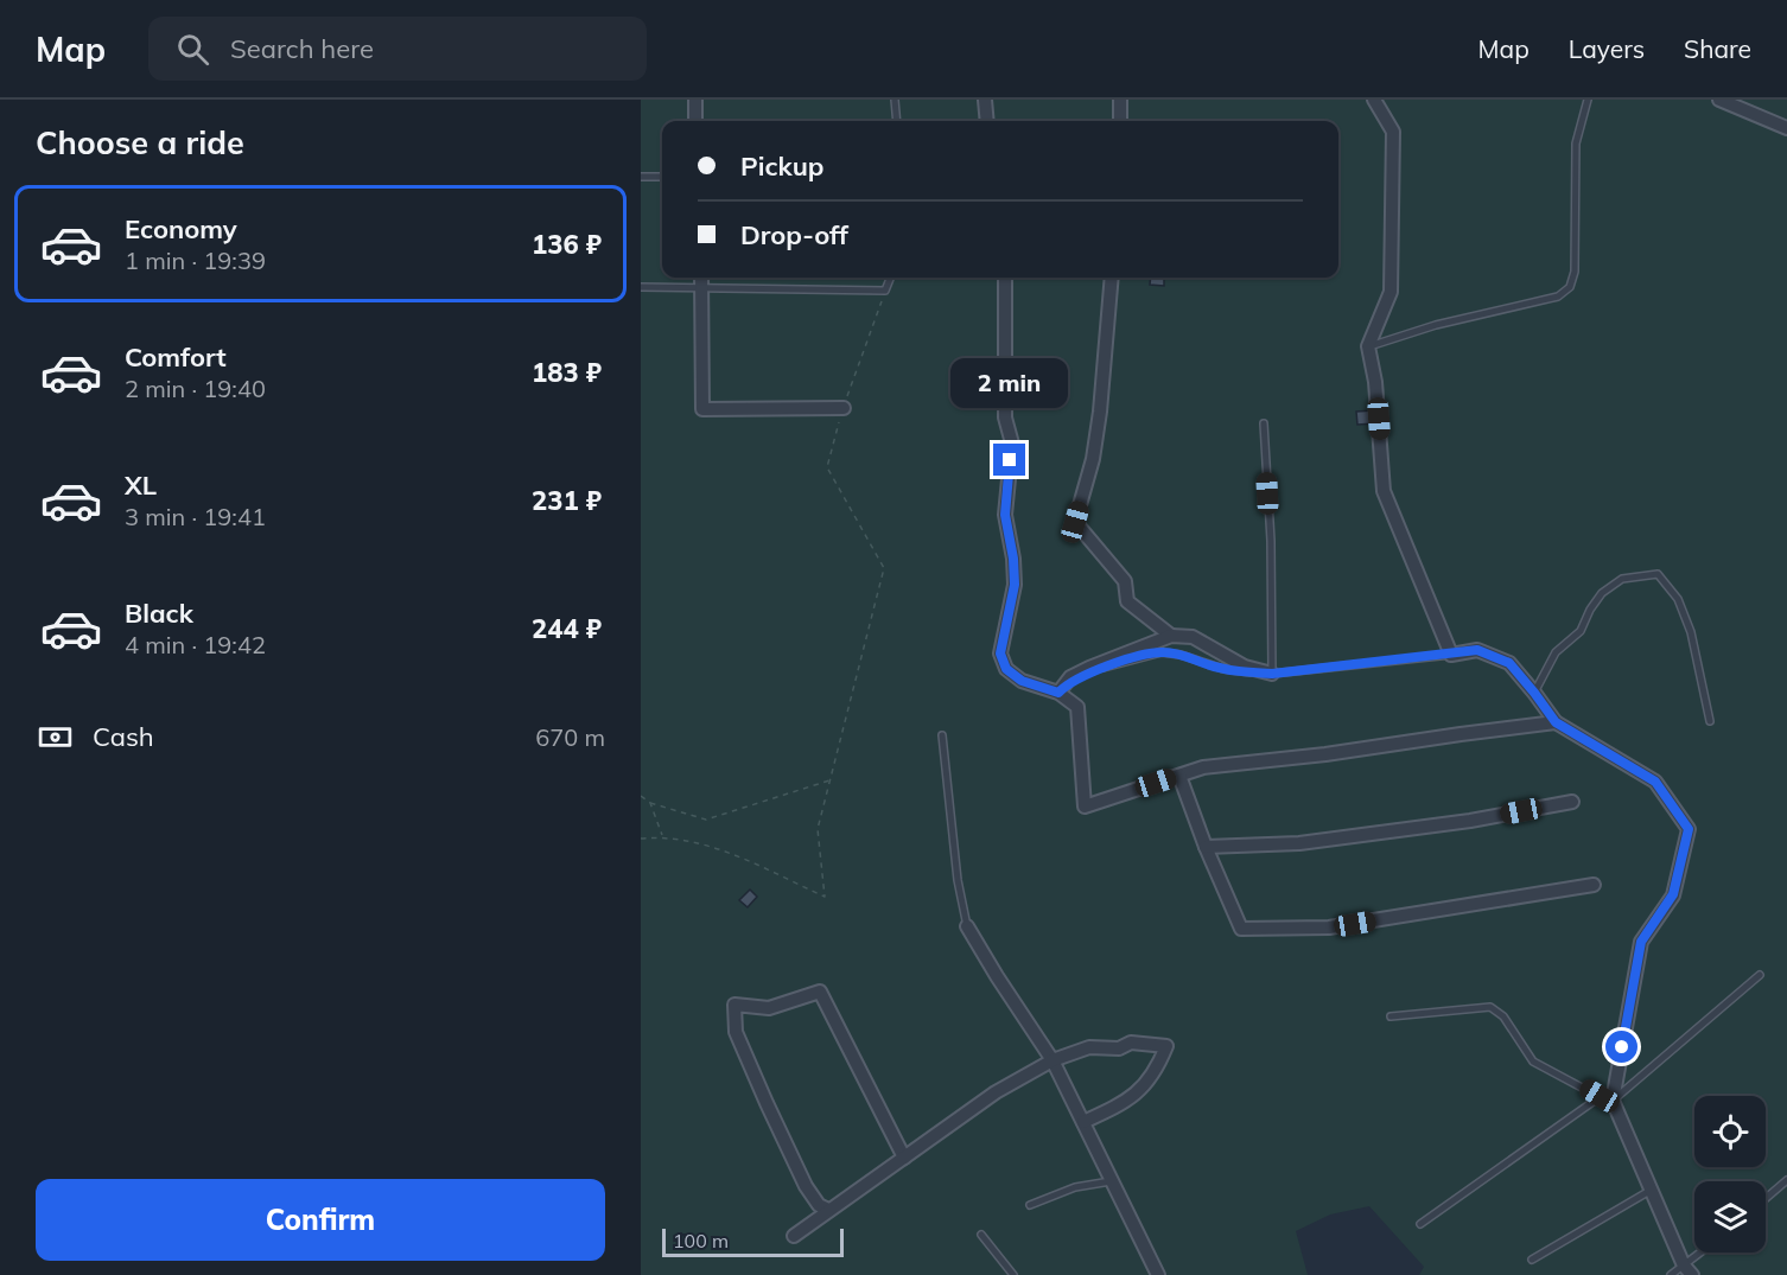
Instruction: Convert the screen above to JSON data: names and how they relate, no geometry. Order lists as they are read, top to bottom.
{
  "scale_bar": "100 m",
  "page": {
    "header": "Map",
    "search": "Search here",
    "nav": ["Map", "Layers", "Share"],
    "heading": "Choose a ride",
    "banner": ["Pickup", "Drop-off"],
    "list": [
      {
        "name": "Economy",
        "note": "1 min · 19:39",
        "value": "136 ₽"
      },
      {
        "name": "Comfort",
        "note": "2 min · 19:40",
        "value": "183 ₽"
      },
      {
        "name": "XL",
        "note": "3 min · 19:41",
        "value": "231 ₽"
      },
      {
        "name": "Black",
        "note": "4 min · 19:42",
        "value": "244 ₽"
      }
    ],
    "bubble": "2 min",
    "pay": ["Cash", "670 m"],
    "buttons": "Confirm",
    "scale": "100 m"
  }
}
